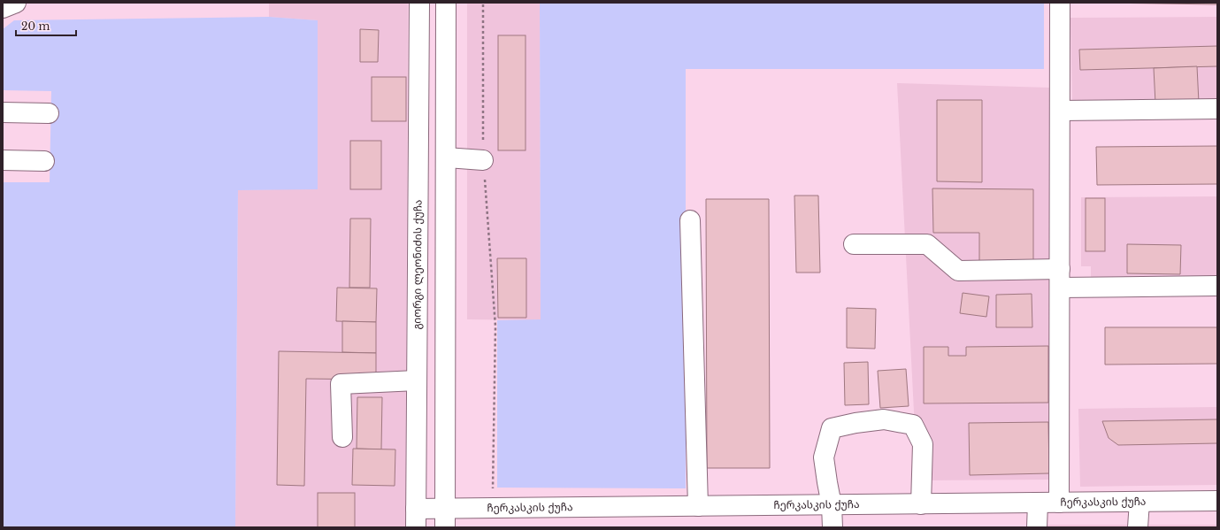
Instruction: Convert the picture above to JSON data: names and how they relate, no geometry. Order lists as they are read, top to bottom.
{
  "streets": {
    "street": ["გიორგი ლეონიძის ქუჩა", "ჩერკასკის ქუჩა"]
  },
  "crossings": [
    ["გიორგი ლეონიძის ქუჩა", "ჩერკასკის ქუჩა"]
  ],
  "scale_bar": "20 m"
}
